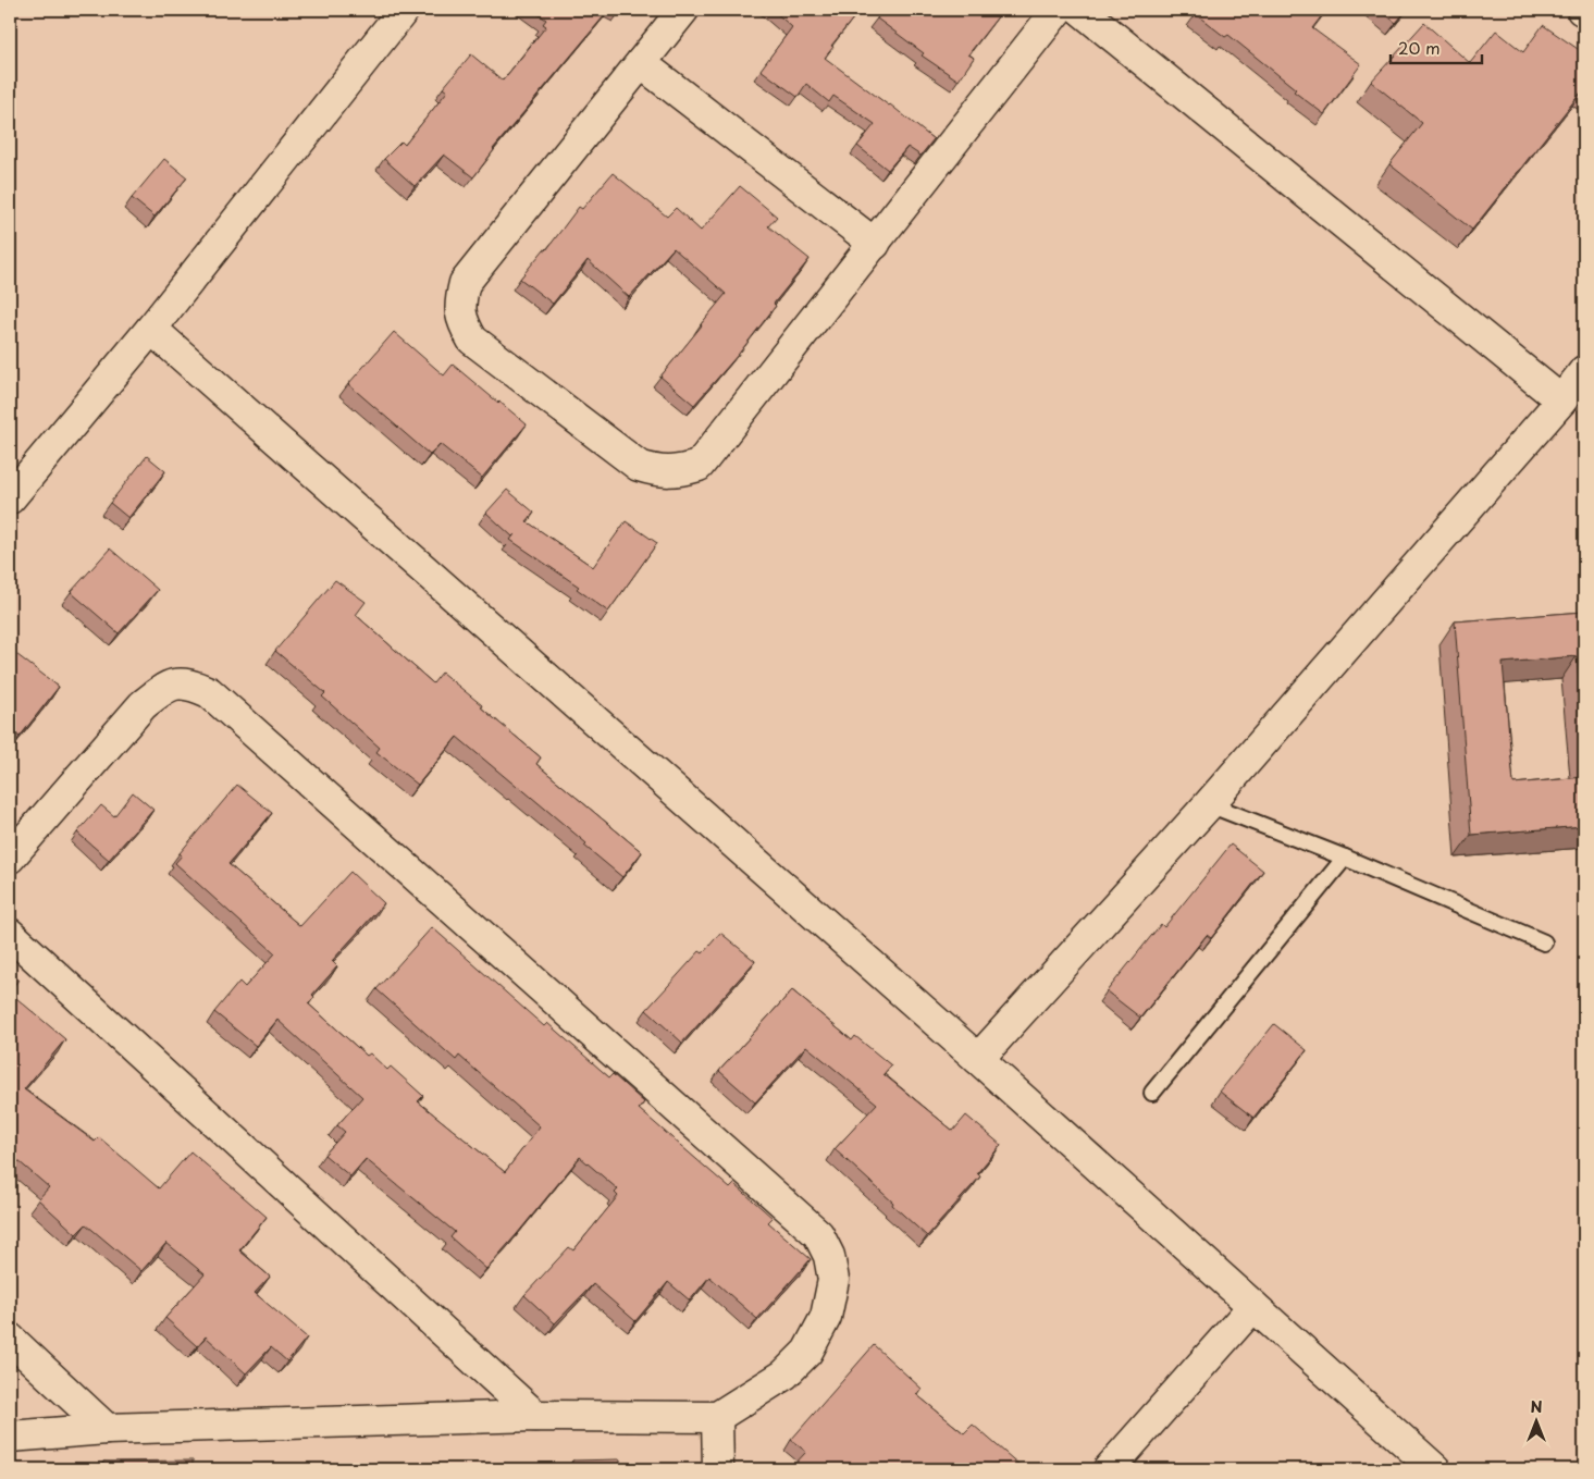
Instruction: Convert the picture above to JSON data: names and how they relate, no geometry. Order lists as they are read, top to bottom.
{
  "scale_bar": "20 m",
  "north": "top"
}
